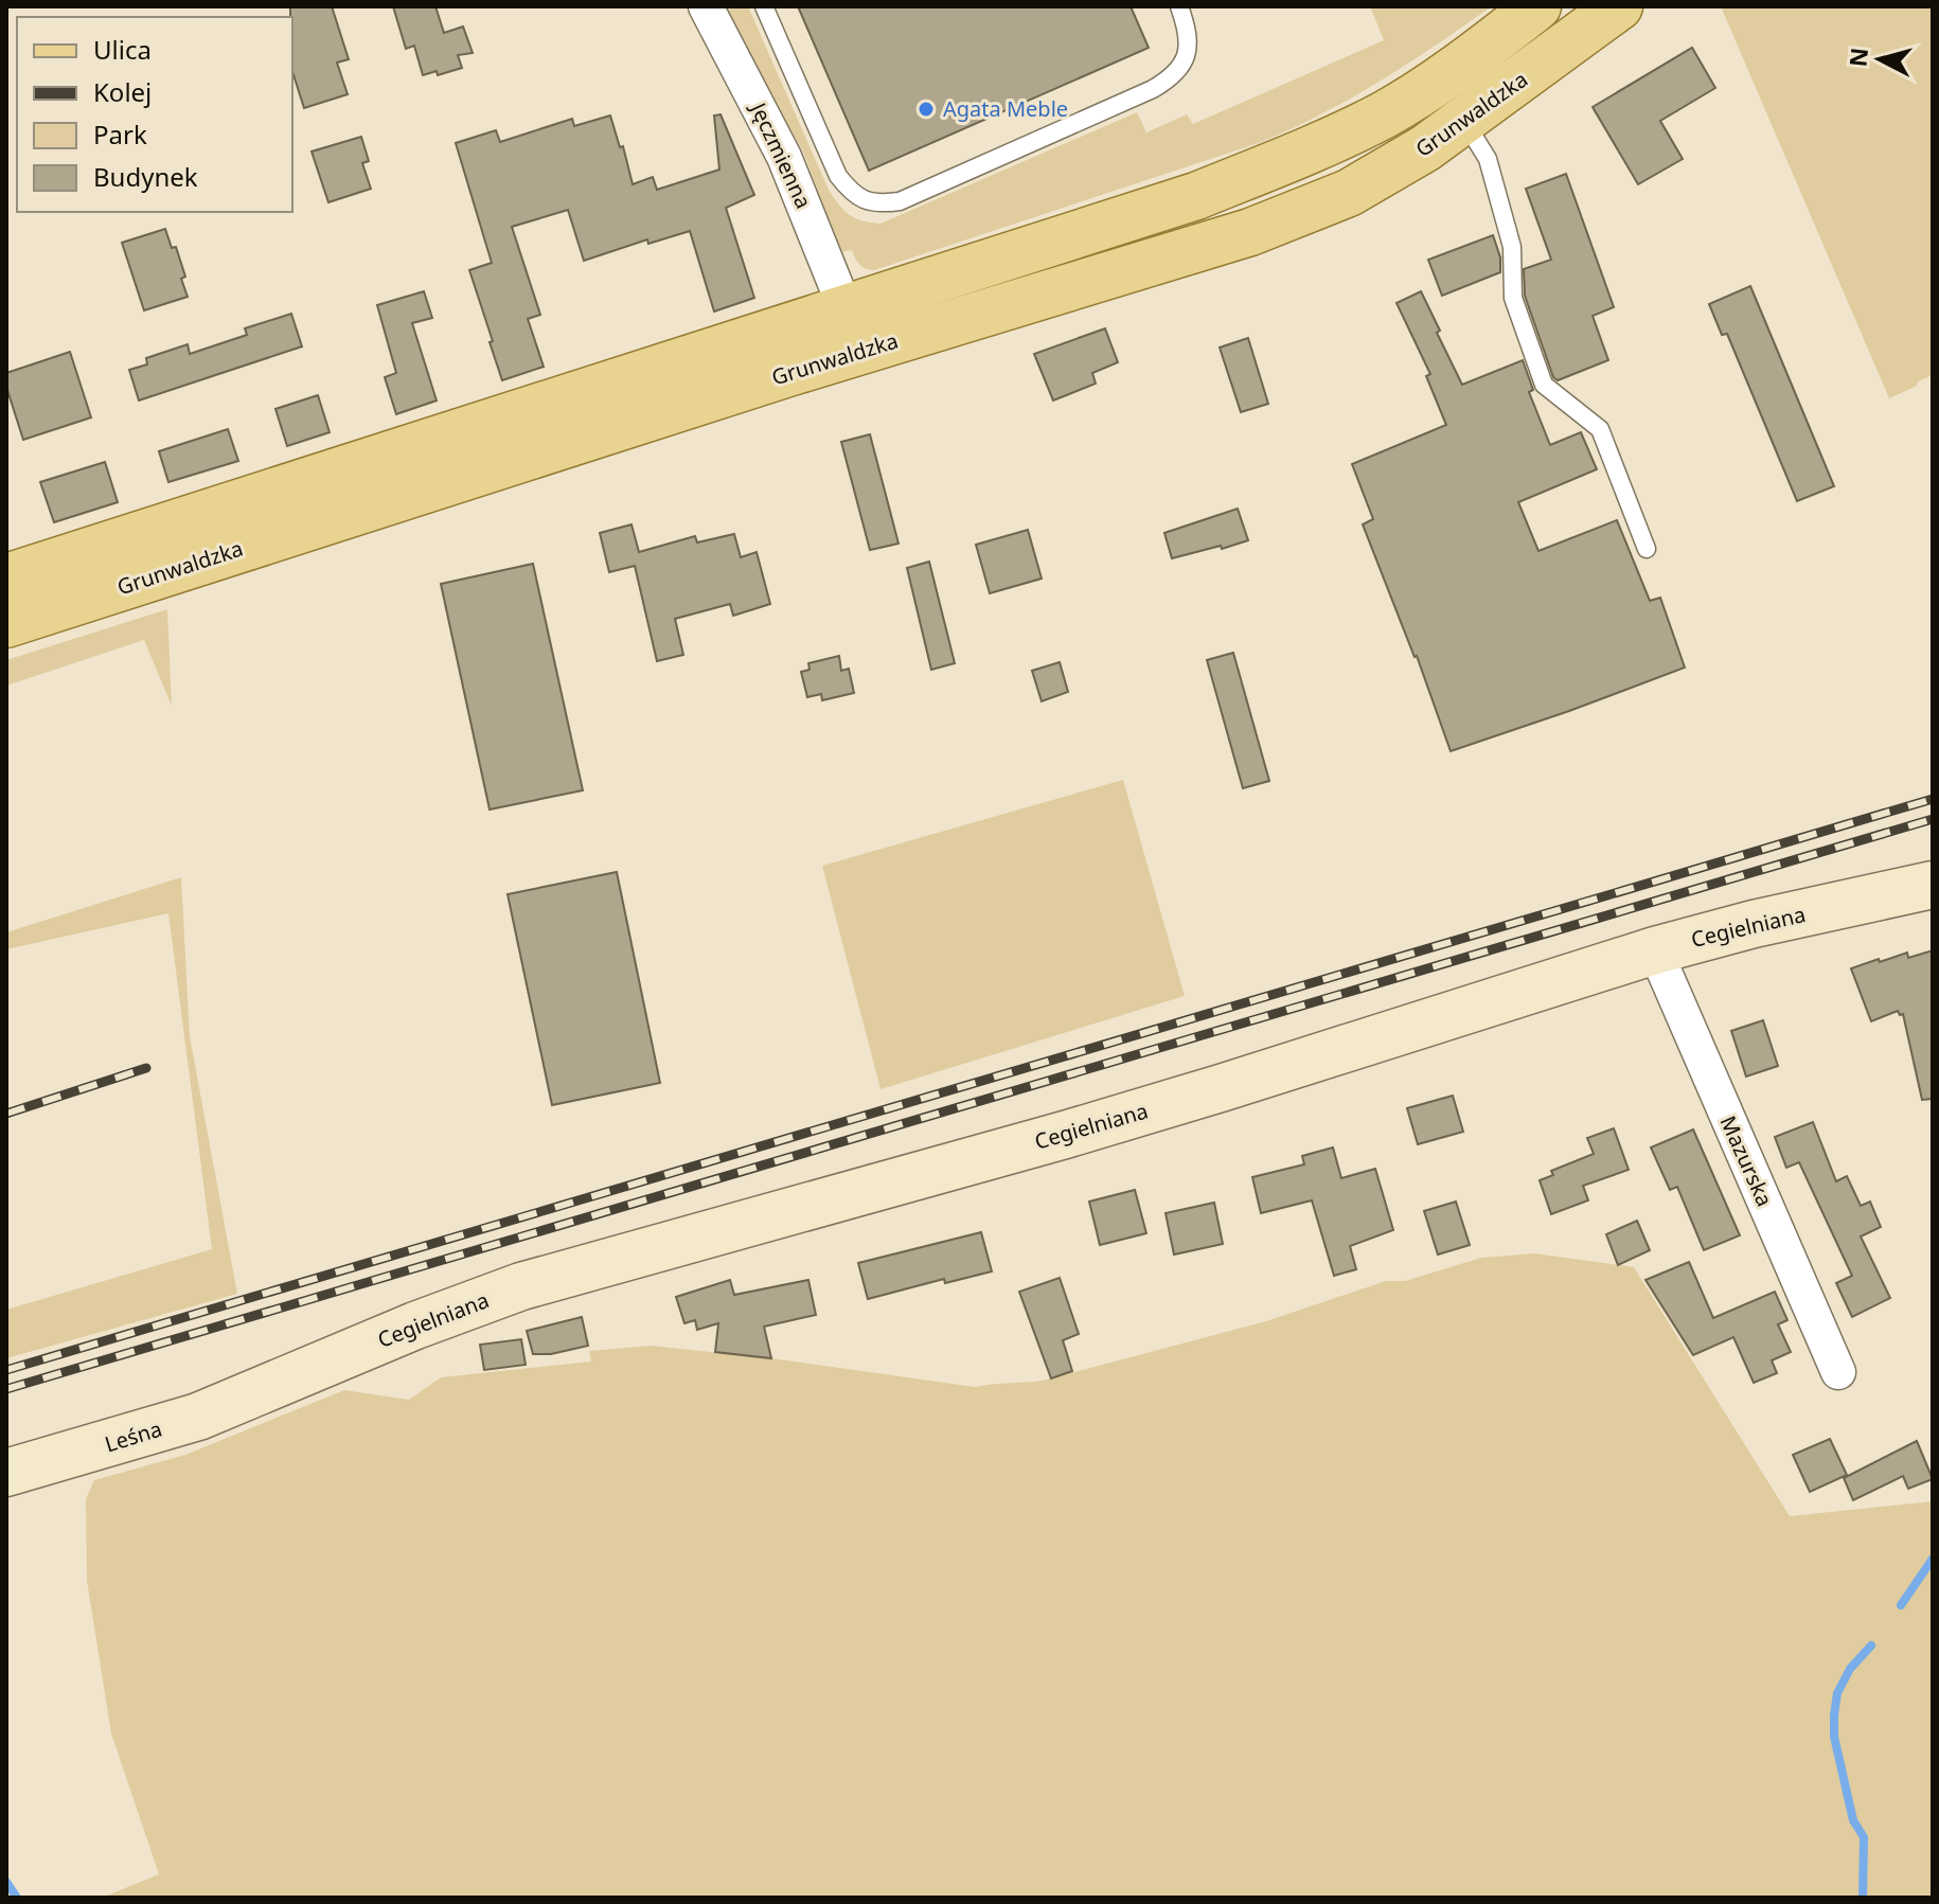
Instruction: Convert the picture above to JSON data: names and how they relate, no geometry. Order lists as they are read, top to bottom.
{
  "streets": {
    "main road": ["Grunwaldzka"],
    "street": [
      "Jęczmienna",
      "Cegielniana",
      "Mazurska",
      "Leśna"
    ]
  },
  "crossings": [
    ["Grunwaldzka", "Jęczmienna"],
    ["Cegielniana", "Mazurska"],
    ["Cegielniana", "Leśna"]
  ],
  "places": ["Agata Meble"],
  "legend": [
    "Ulica",
    "Kolej",
    "Park",
    "Budynek"
  ],
  "north": "left"
}
